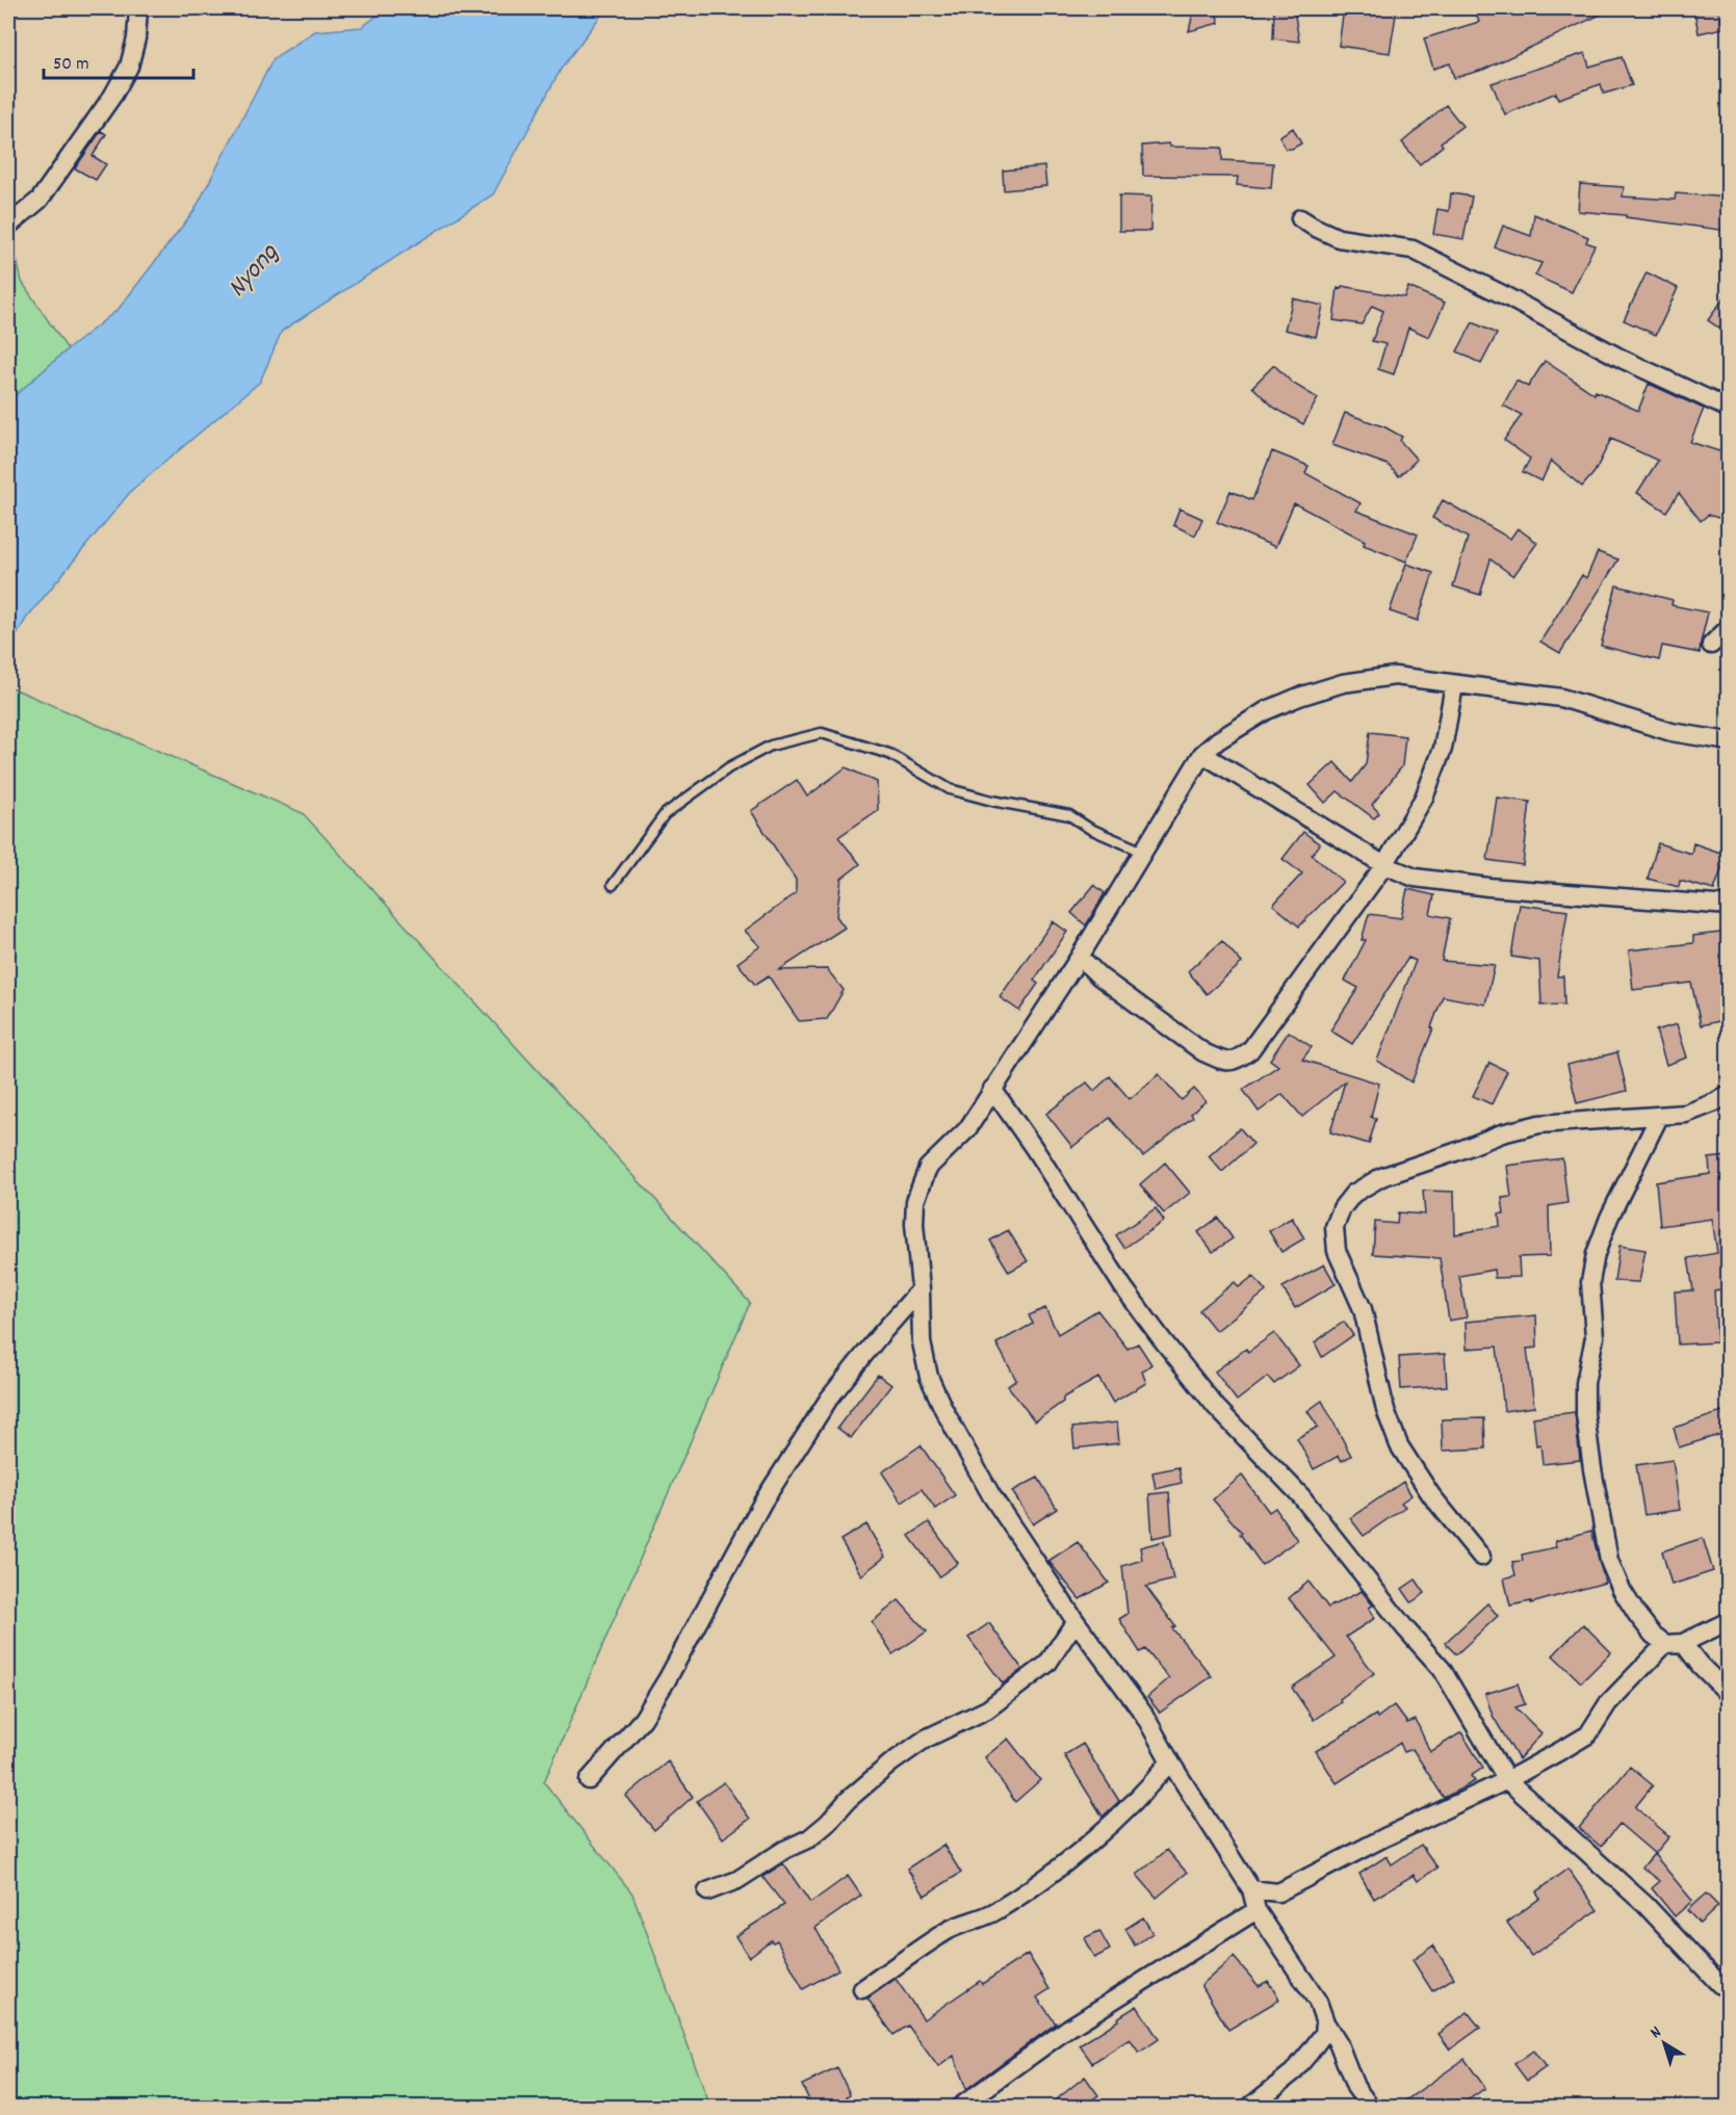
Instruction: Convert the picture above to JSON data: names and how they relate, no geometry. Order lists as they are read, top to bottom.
{
  "water": ["Nyong"],
  "scale_bar": "50 m",
  "north": "top left"
}
